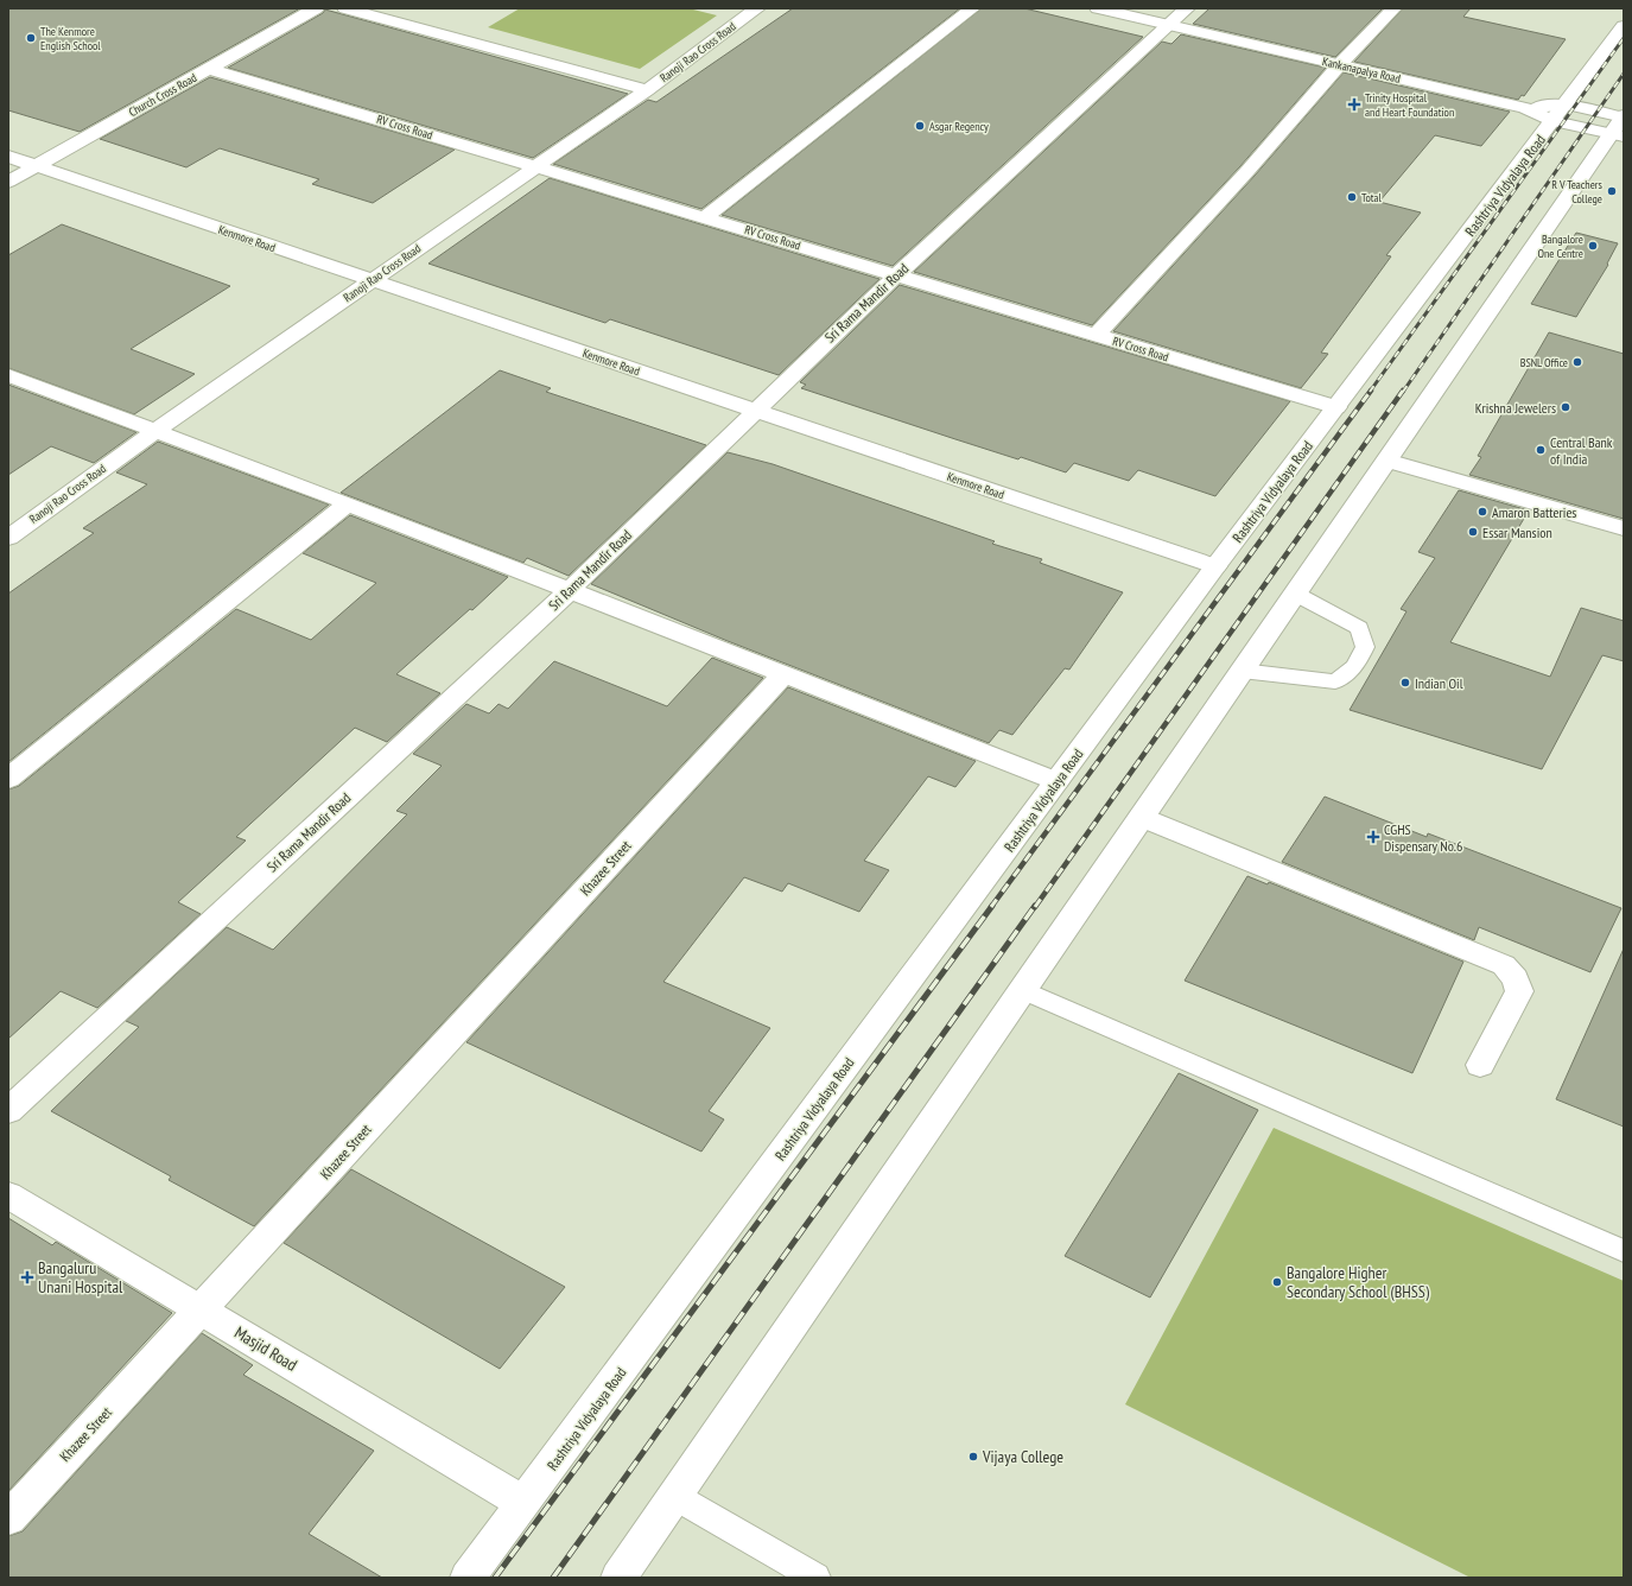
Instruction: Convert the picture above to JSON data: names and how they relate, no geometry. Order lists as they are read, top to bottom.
{
  "streets": {
    "street": [
      "Ranoji Rao Cross Road",
      "Kankanapalya Road",
      "Church Cross Road",
      "RV Cross Road",
      "Rashtriya Vidyalaya Road",
      "Kenmore Road",
      "Sri Rama Mandir Road",
      "Khazee Street",
      "Masjid Road"
    ]
  },
  "crossings": [
    ["Ranoji Rao Cross Road", "RV Cross Road"],
    ["Ranoji Rao Cross Road", "Kenmore Road"],
    ["Kankanapalya Road", "Rashtriya Vidyalaya Road"],
    ["Kankanapalya Road", "Sri Rama Mandir Road"],
    ["Church Cross Road", "RV Cross Road"],
    ["Church Cross Road", "Kenmore Road"],
    ["RV Cross Road", "Rashtriya Vidyalaya Road"],
    ["RV Cross Road", "Sri Rama Mandir Road"],
    ["Rashtriya Vidyalaya Road", "Kenmore Road"],
    ["Rashtriya Vidyalaya Road", "Masjid Road"],
    ["Kenmore Road", "Sri Rama Mandir Road"],
    ["Khazee Street", "Masjid Road"]
  ],
  "places": {
    "other": [
      "The Kenmore English School",
      "Asgar Regency",
      "R V Teachers College",
      "Total",
      "Bangalore One Centre",
      "BSNL Office",
      "Krishna Jewelers",
      "Central Bank of India",
      "Amaron Batteries",
      "Essar Mansion",
      "Indian Oil",
      "Bangalore Higher Secondary School (BHSS)",
      "Vijaya College"
    ],
    "health": ["Trinity Hospital and Heart Foundation", "CGHS Dispensary No.6", "Bangaluru Unani Hospital"]
  }
}
